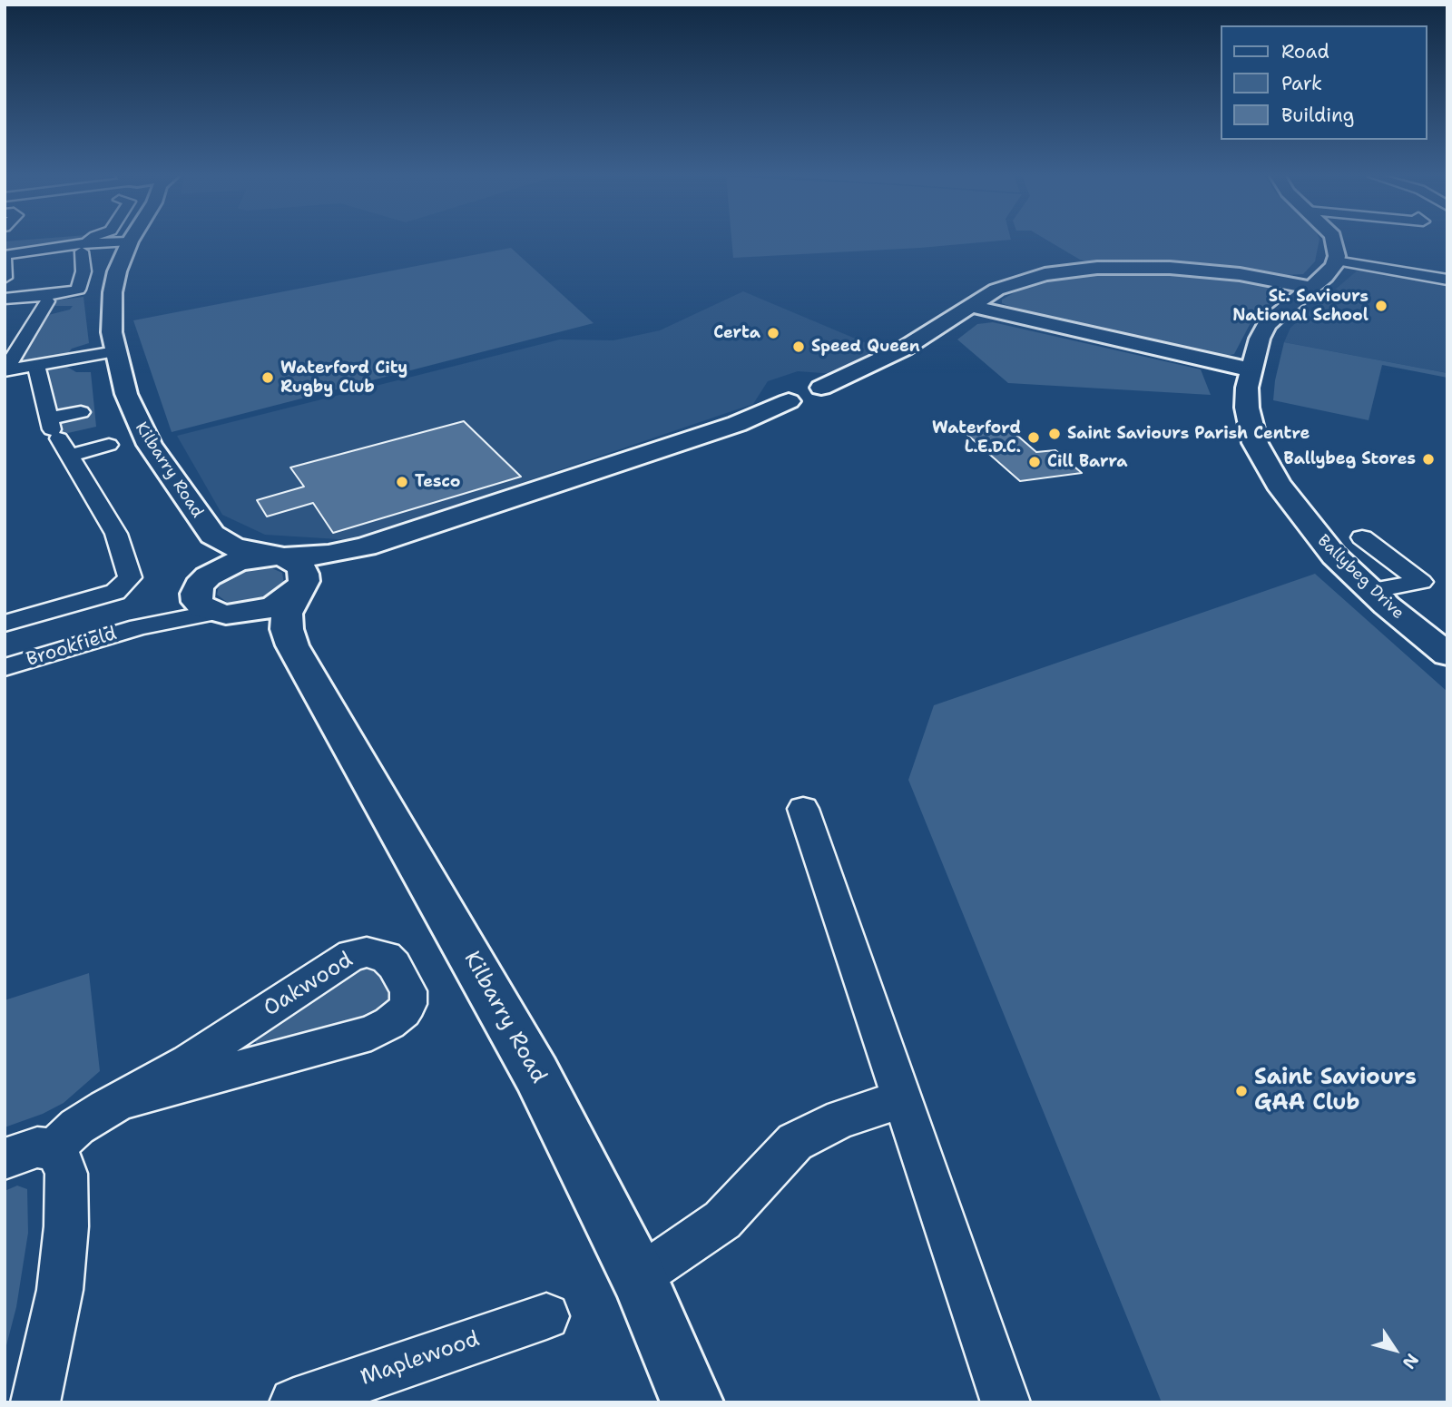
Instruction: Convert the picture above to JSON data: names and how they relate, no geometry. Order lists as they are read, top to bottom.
{
  "streets": {
    "street": [
      "Kilbarry Road",
      "Ballybeg Drive",
      "Brookfield",
      "Oakwood",
      "Maplewood"
    ]
  },
  "crossings": [
    ["Kilbarry Road", "Brookfield"]
  ],
  "places": [
    "St. Saviours National School",
    "Certa",
    "Speed Queen",
    "Waterford City Rugby Club",
    "Saint Saviours Parish Centre",
    "Waterford L.E.D.C.",
    "Ballybeg Stores",
    "Cill Barra",
    "Tesco",
    "Saint Saviours GAA Club"
  ],
  "legend": ["Road", "Park", "Building"],
  "north": "bottom right"
}
